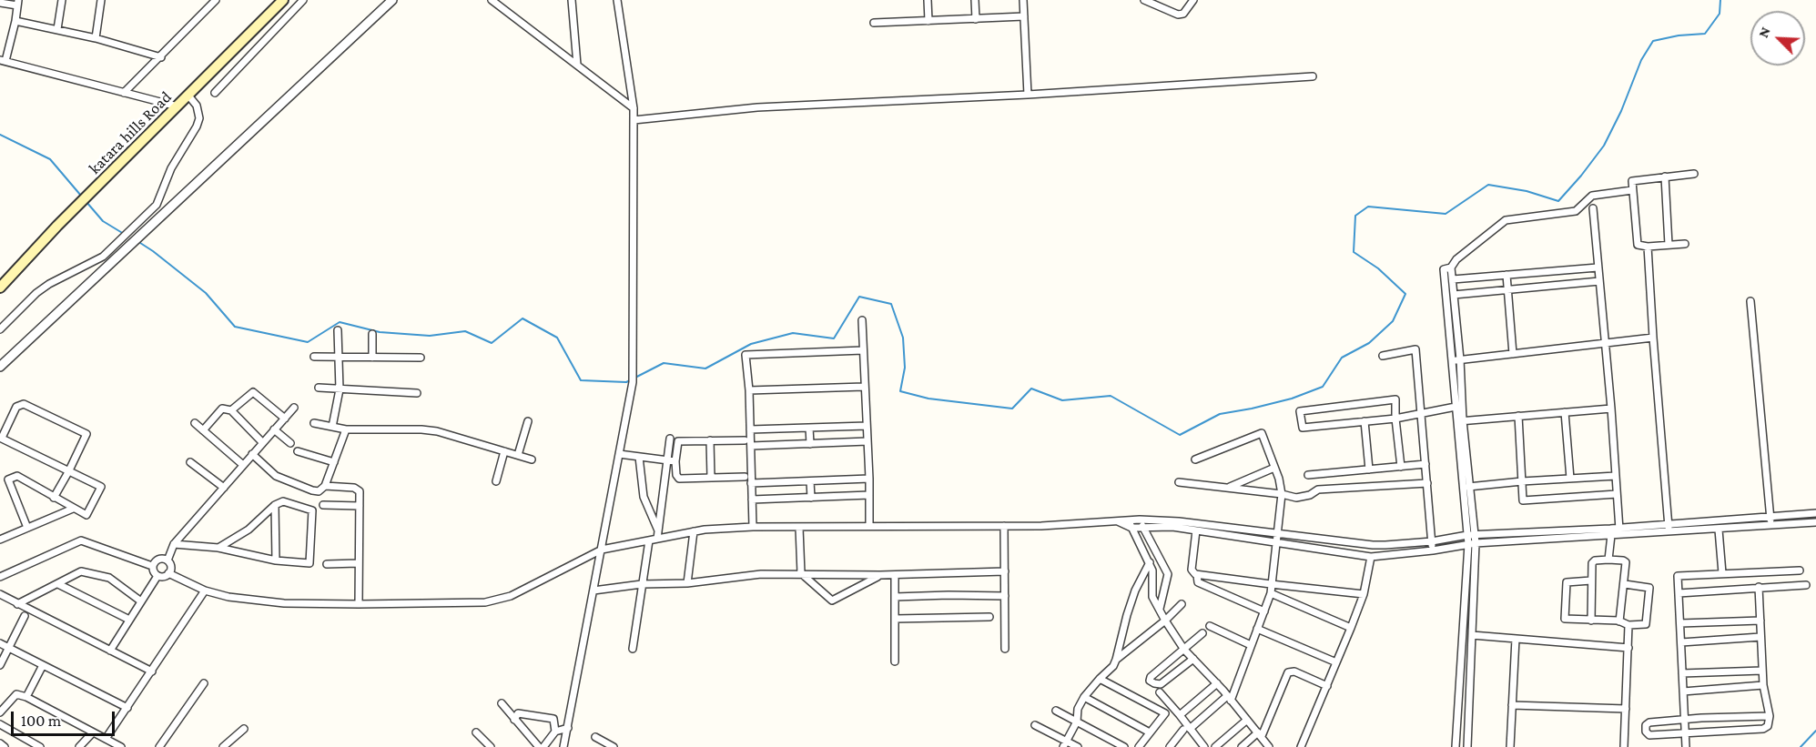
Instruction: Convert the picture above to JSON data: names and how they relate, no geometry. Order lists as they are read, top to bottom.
{
  "streets": {
    "main road": ["katara hills Road"]
  },
  "scale_bar": "100 m",
  "north": "top left"
}
